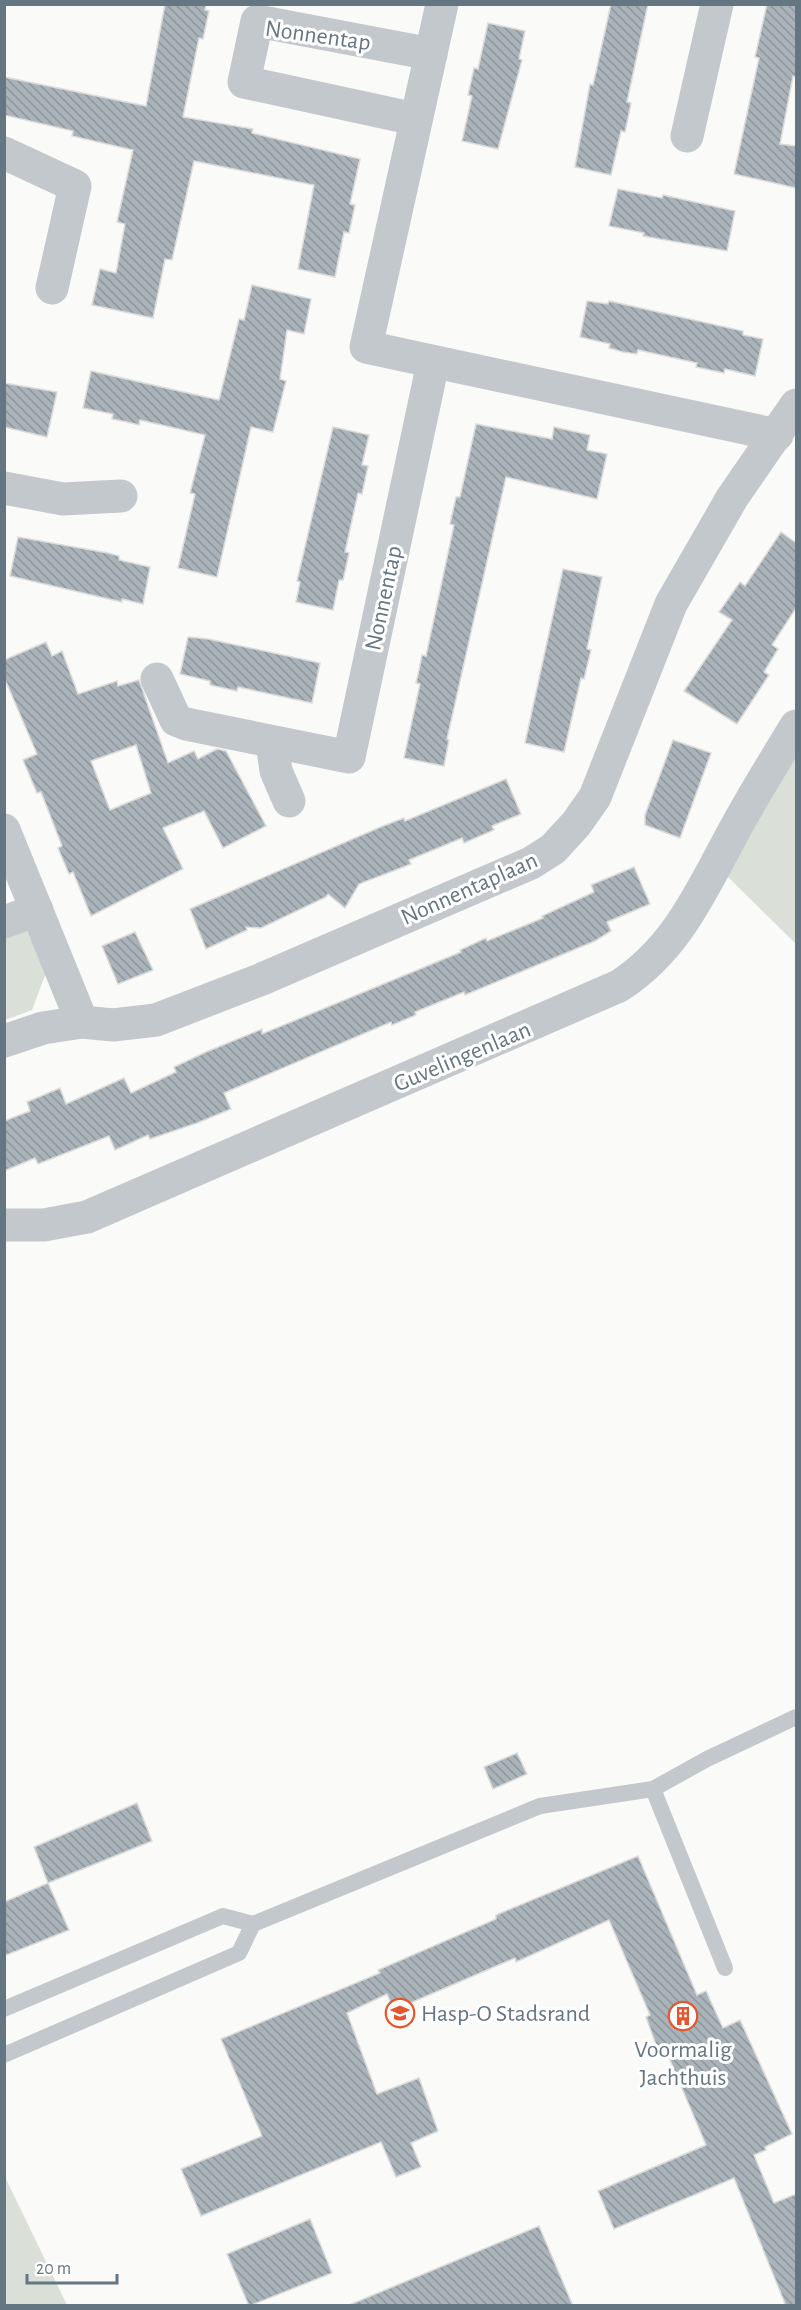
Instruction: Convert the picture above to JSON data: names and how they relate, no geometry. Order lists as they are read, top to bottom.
{
  "streets": {
    "street": ["Nonnentap", "Nonnentaplaan", "Guvelingenlaan"]
  },
  "places": {
    "school or university": ["Hasp-O Stadsrand"],
    "building": ["Voormalig Jachthuis"]
  },
  "scale_bar": "20 m"
}
